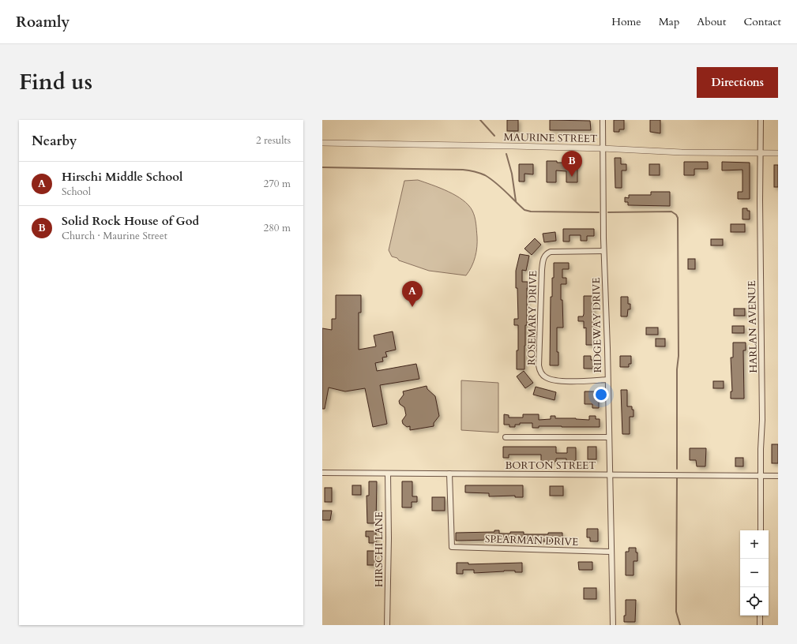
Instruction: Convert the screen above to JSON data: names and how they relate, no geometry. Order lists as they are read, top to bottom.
{
  "streets": {
    "street": [
      "MAURINE STREET",
      "ROSEMARY DRIVE",
      "RIDGEWAY DRIVE",
      "HARLAN AVENUE",
      "BORTON STREET",
      "SPEARMAN DRIVE",
      "HIRSCHI LANE"
    ]
  },
  "crossings": [
    ["MAURINE STREET", "RIDGEWAY DRIVE"],
    ["MAURINE STREET", "HARLAN AVENUE"],
    ["ROSEMARY DRIVE", "RIDGEWAY DRIVE"],
    ["RIDGEWAY DRIVE", "BORTON STREET"],
    ["RIDGEWAY DRIVE", "SPEARMAN DRIVE"],
    ["HARLAN AVENUE", "BORTON STREET"],
    ["BORTON STREET", "SPEARMAN DRIVE"],
    ["BORTON STREET", "HIRSCHI LANE"]
  ],
  "page": {
    "header": "Roamly",
    "nav": [
      "Home",
      "Map",
      "About",
      "Contact"
    ],
    "title": "Find us",
    "buttons": "Directions",
    "heading": ["Nearby", "2 results"],
    "pins": ["B", "A"],
    "list": [
      {
        "mark": "A",
        "name": "Hirschi Middle School",
        "note": "School",
        "value": "270 m"
      },
      {
        "mark": "B",
        "name": "Solid Rock House of God",
        "note": "Church · Maurine Street",
        "value": "280 m"
      }
    ],
    "map_buttons": ["+", "−"]
  }
}
